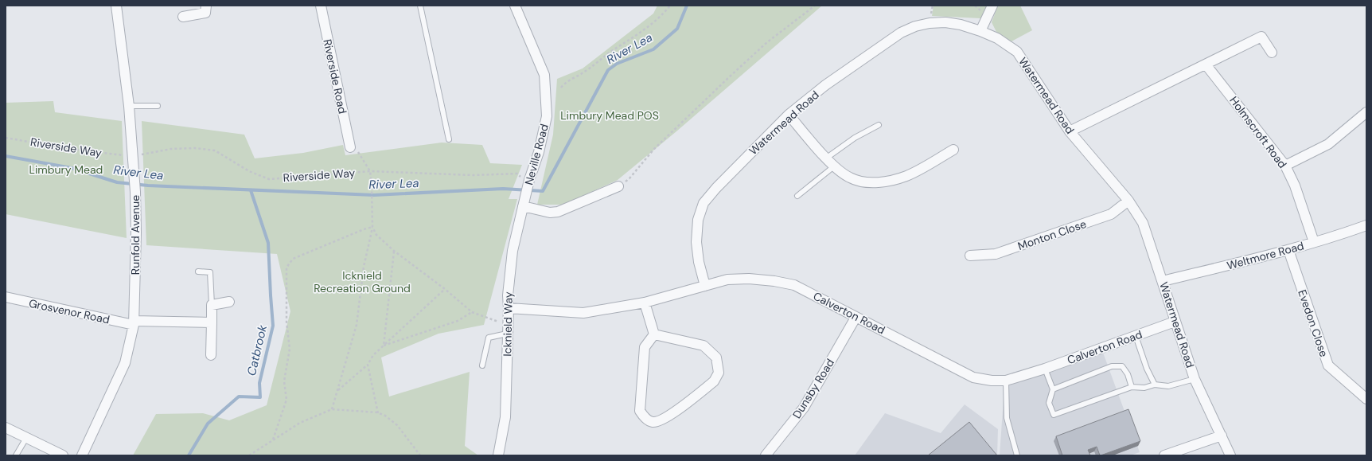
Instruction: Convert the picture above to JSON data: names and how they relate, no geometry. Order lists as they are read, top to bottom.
{
  "streets": {
    "street": [
      "Riverside Road",
      "Watermead Road",
      "Holmscroft Road",
      "Neville Road",
      "Runfold Avenue",
      "Monton Close",
      "Weltmore Road",
      "Grosvenor Road",
      "Calverton Road",
      "Evedon Close",
      "Icknield Way",
      "Dunsby Road"
    ],
    "path": ["Riverside Way"]
  },
  "crossings": [
    ["Watermead Road", "Monton Close"],
    ["Watermead Road", "Weltmore Road"],
    ["Watermead Road", "Calverton Road"],
    ["Holmscroft Road", "Weltmore Road"],
    ["Riverside Way", "Neville Road"],
    ["Neville Road", "Icknield Way"],
    ["Runfold Avenue", "Grosvenor Road"],
    ["Weltmore Road", "Evedon Close"],
    ["Calverton Road", "Icknield Way"],
    ["Calverton Road", "Dunsby Road"]
  ],
  "water": ["River Lea", "Catbrook"],
  "parks": ["Limbury Mead POS", "Limbury Mead", "Icknield Recreation Ground"]
}
